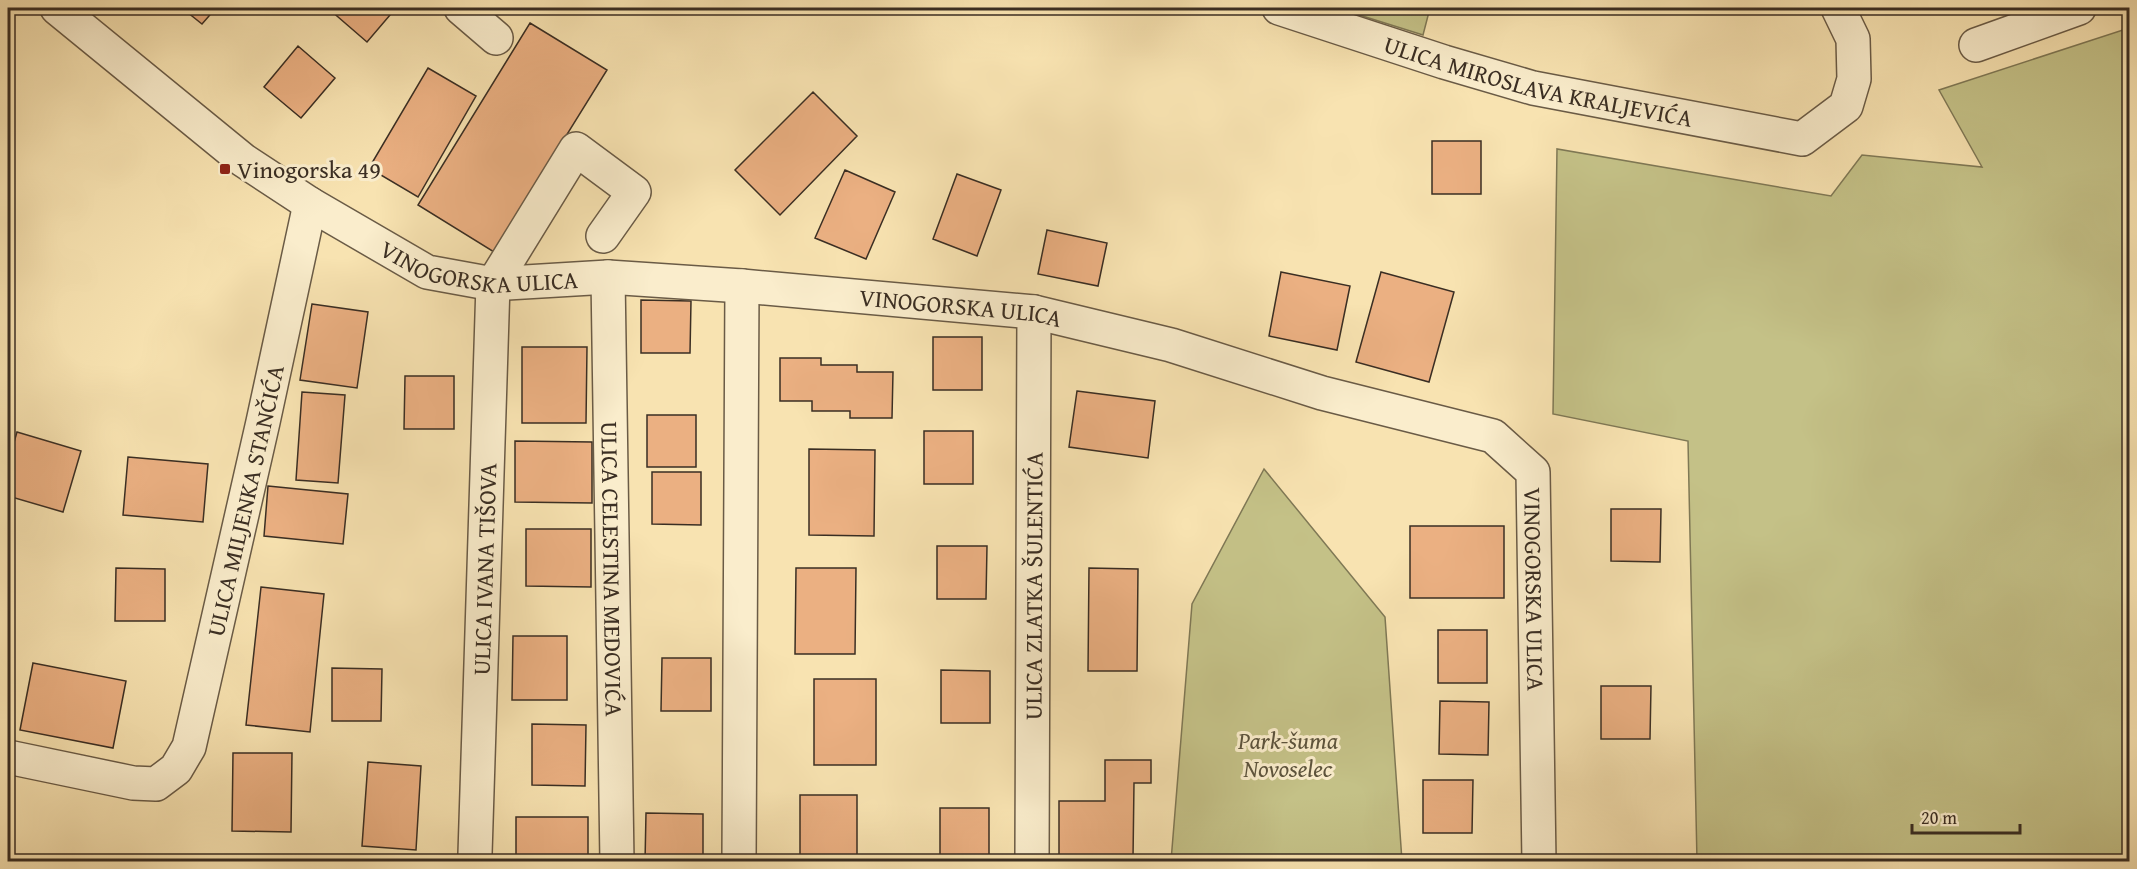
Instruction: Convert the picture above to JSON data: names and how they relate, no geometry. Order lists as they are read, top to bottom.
{
  "streets": {
    "street": [
      "ULICA MIROSLAVA KRALJEVIĆA",
      "VINOGORSKA ULICA",
      "ULICA MILJENKA STANČIĆA",
      "ULICA IVANA TIŠOVA",
      "ULICA CELESTINA MEDOVIĆA",
      "ULICA ZLATKA ŠULENTIĆA"
    ]
  },
  "crossings": [
    ["VINOGORSKA ULICA", "ULICA MILJENKA STANČIĆA"],
    ["VINOGORSKA ULICA", "ULICA IVANA TIŠOVA"],
    ["VINOGORSKA ULICA", "ULICA CELESTINA MEDOVIĆA"],
    ["VINOGORSKA ULICA", "ULICA ZLATKA ŠULENTIĆA"]
  ],
  "parks": ["Park-šuma Novoselec"],
  "places": {
    "transit": ["Vinogorska 49"]
  },
  "scale_bar": "20 m"
}
